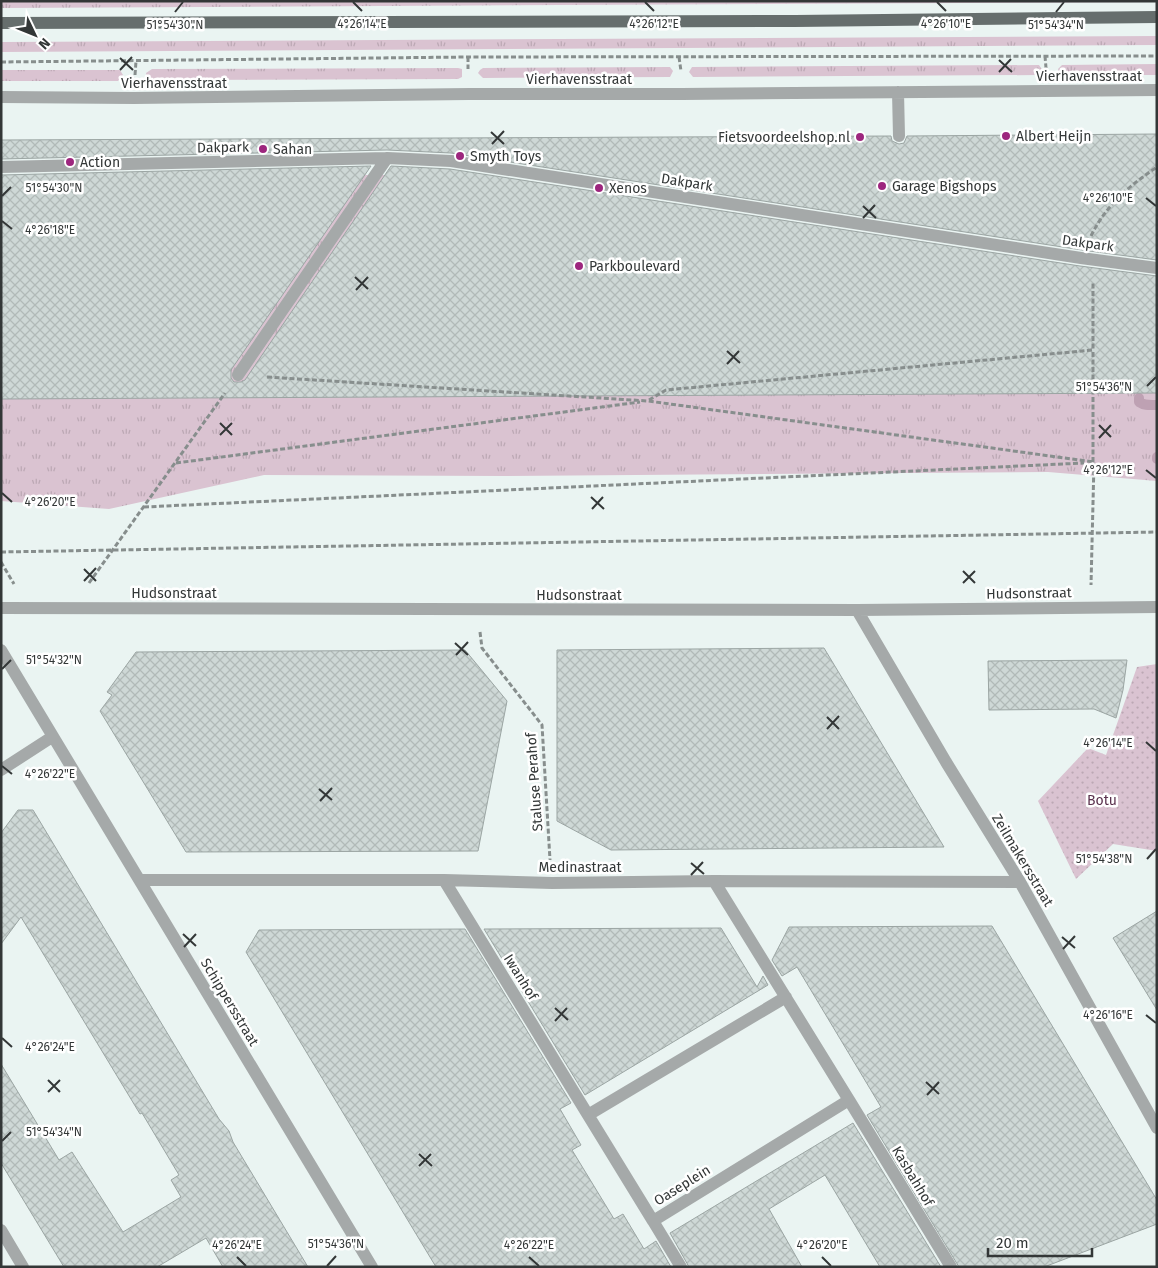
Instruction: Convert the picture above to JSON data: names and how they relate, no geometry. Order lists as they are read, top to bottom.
{
  "streets": {
    "street": [
      "Vierhavensstraat",
      "Dakpark",
      "Hudsonstraat",
      "Zeilmakersstraat",
      "Medinastraat",
      "Iwanhof",
      "Schippersstraat",
      "Kasbahhof",
      "Oaseplein"
    ],
    "path": ["Staluse Perahof"]
  },
  "crossings": [
    ["Hudsonstraat", "Staluse Perahof"],
    ["Hudsonstraat", "Zeilmakersstraat"],
    ["Staluse Perahof", "Medinastraat"],
    ["Zeilmakersstraat", "Medinastraat"],
    ["Medinastraat", "Iwanhof"],
    ["Medinastraat", "Schippersstraat"],
    ["Iwanhof", "Oaseplein"],
    ["Kasbahhof", "Oaseplein"]
  ],
  "parks": ["Botu"],
  "places": [
    "Albert Heijn",
    "Fietsvoordeelshop.nl",
    "Sahan",
    "Smyth Toys",
    "Action",
    "Garage Bigshops",
    "Xenos",
    "Parkboulevard"
  ],
  "scale_bar": "20 m",
  "north": "bottom right",
  "coordinates": [
    "4°26'14\"E",
    "4°26'12\"E",
    "4°26'10\"E",
    "51°54'30\"N",
    "51°54'34\"N",
    "4°26'18\"E",
    "51°54'36\"N",
    "4°26'20\"E",
    "51°54'32\"N",
    "4°26'22\"E",
    "51°54'38\"N",
    "4°26'16\"E",
    "4°26'24\"E"
  ]
}
